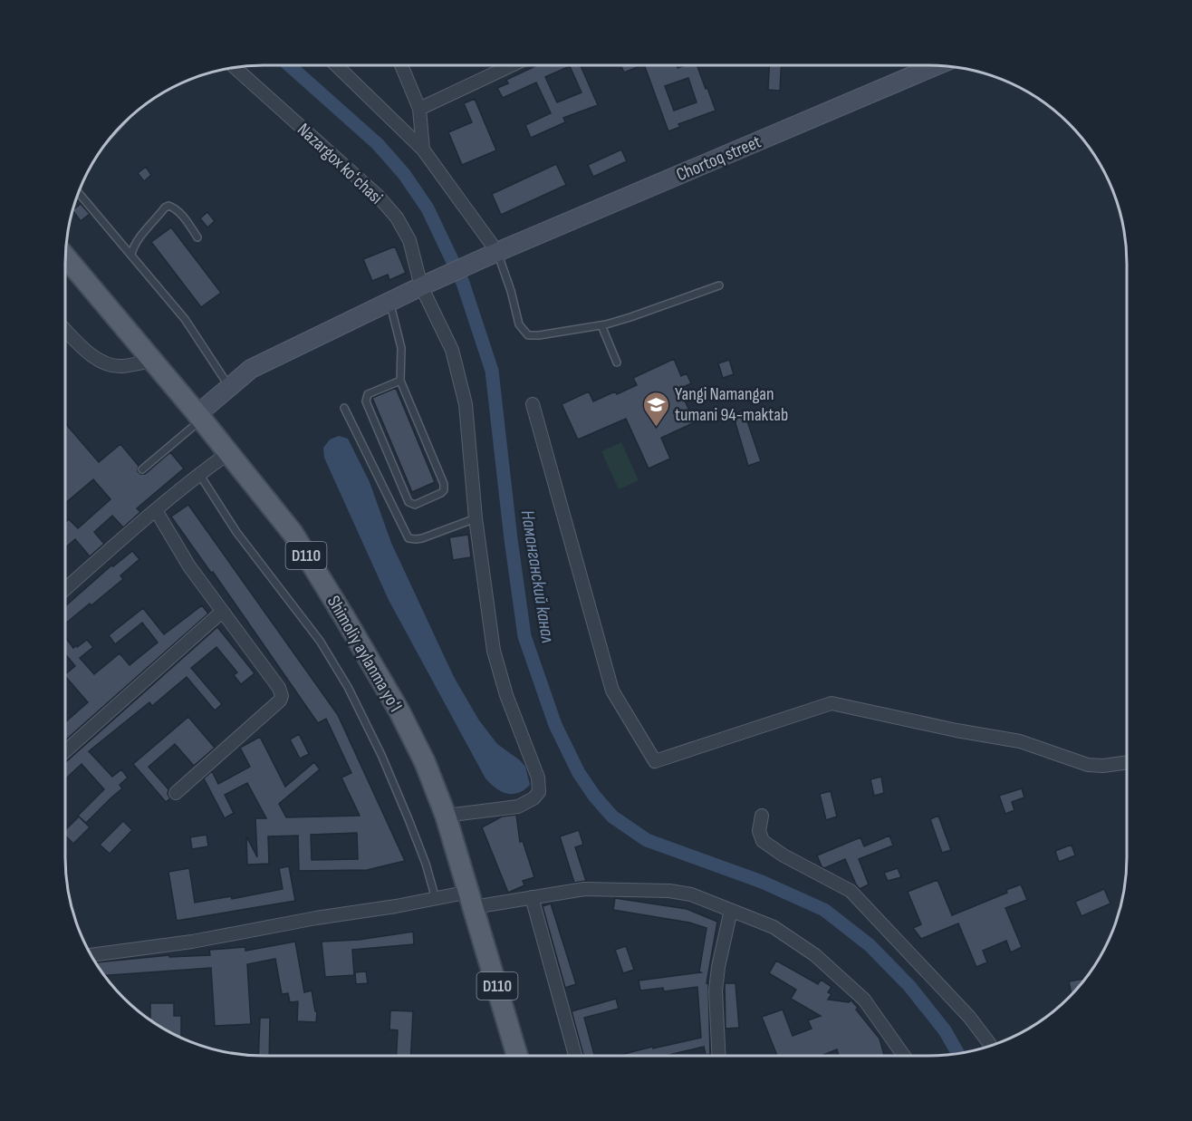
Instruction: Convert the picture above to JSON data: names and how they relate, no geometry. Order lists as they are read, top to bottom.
{
  "streets": {
    "main road": ["Chortoq street", "D110", "Shimoliy aylanma yoʻl"],
    "street": ["Nazargox koʻchasi"]
  },
  "crossings": [
    ["Chortoq street", "Nazargox koʻchasi"],
    ["Chortoq street", "Shimoliy aylanma yoʻl"],
    ["Nazargox koʻchasi", "Shimoliy aylanma yoʻl"]
  ],
  "water": ["Наманганский канал"],
  "places": {
    "school or university": ["Yangi Namangan tumani 94-maktab"]
  }
}
